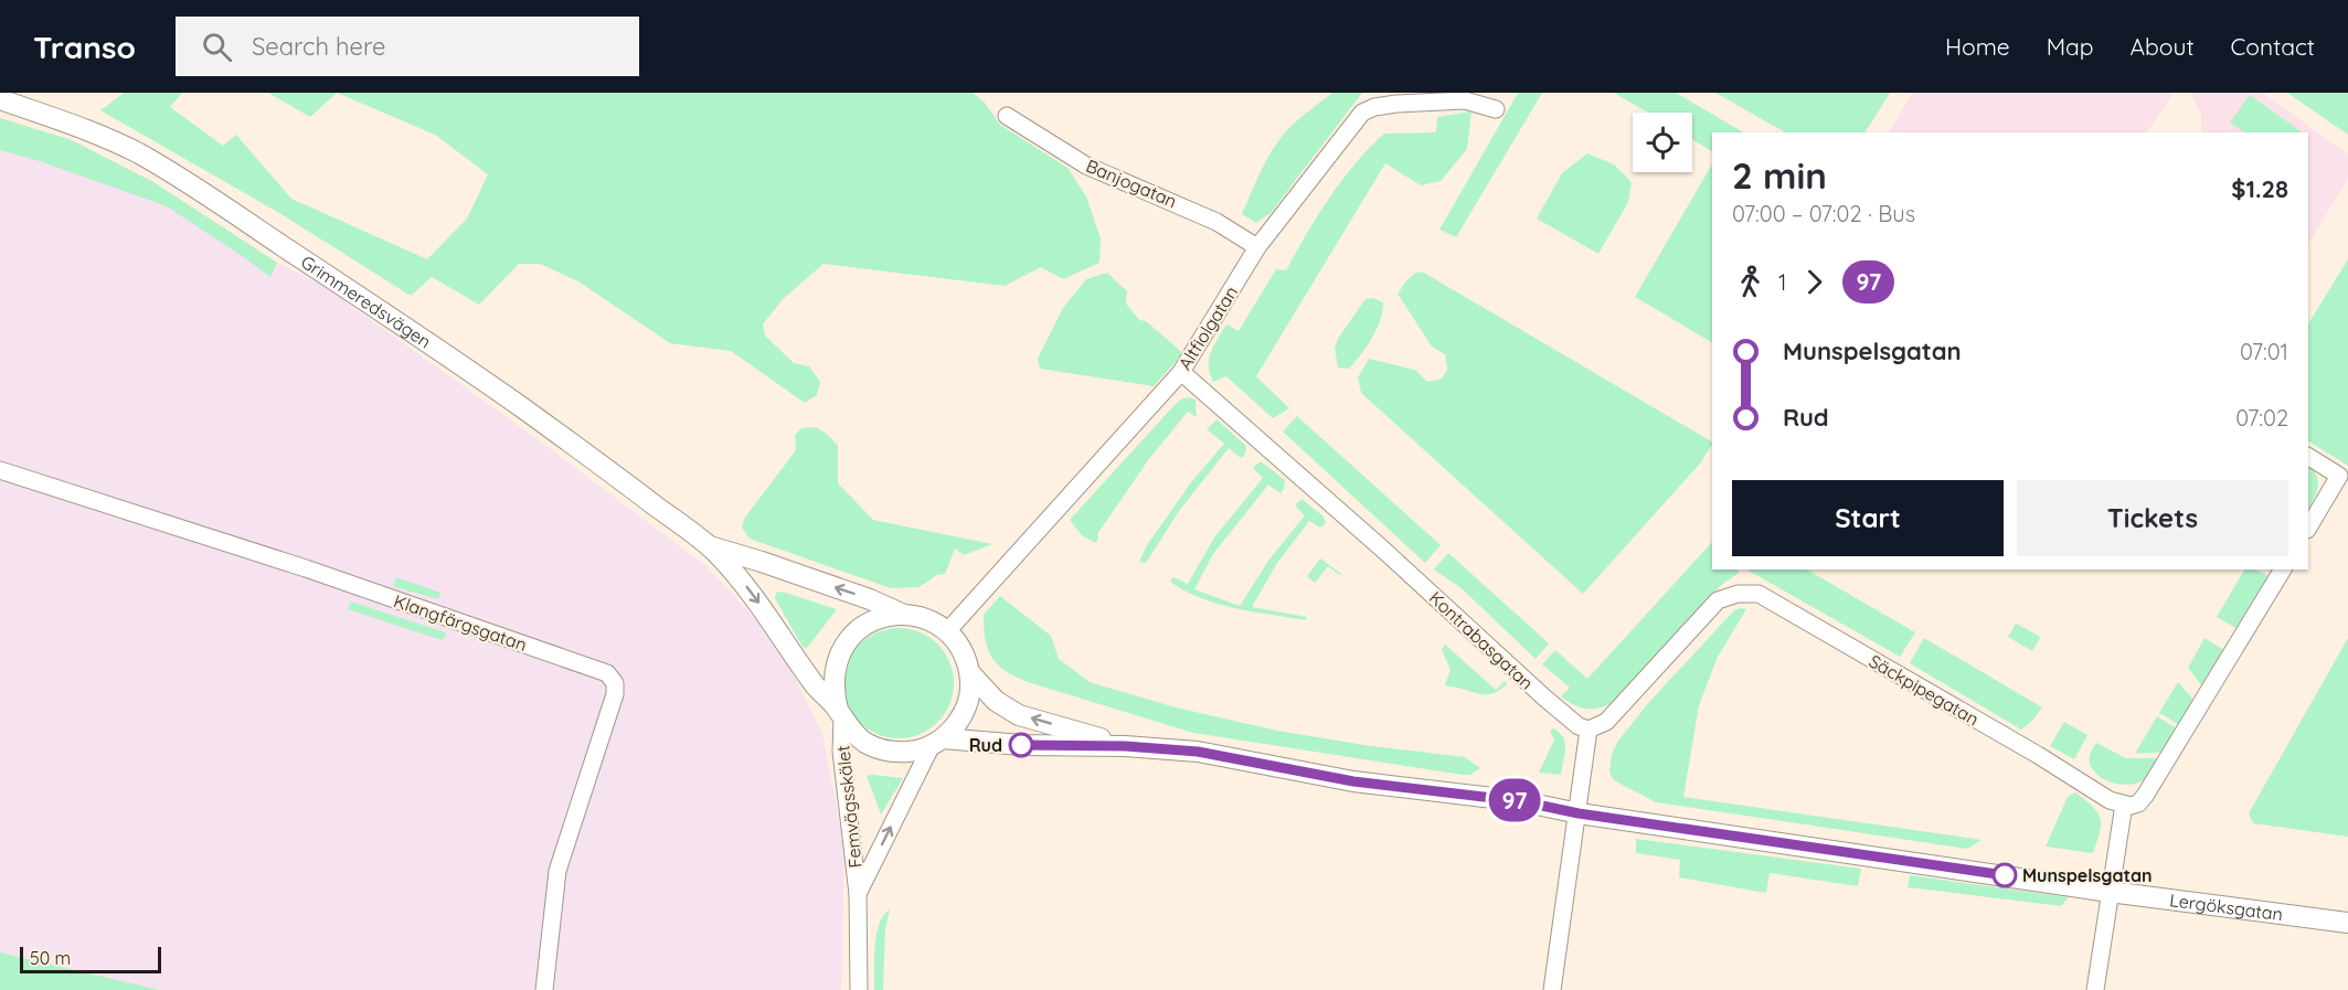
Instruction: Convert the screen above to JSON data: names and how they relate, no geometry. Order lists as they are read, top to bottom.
{
  "streets": {
    "street": [
      "Banjogatan",
      "Grimmeredsvägen",
      "Altfiolgatan",
      "Klangfärgsgatan",
      "Kontrabasgatan",
      "Säckpipegatan",
      "Femvägsskälet",
      "Lergöksgatan"
    ]
  },
  "crossings": [
    ["Banjogatan", "Altfiolgatan"],
    ["Grimmeredsvägen", "Altfiolgatan"],
    ["Grimmeredsvägen", "Femvägsskälet"],
    ["Grimmeredsvägen", "Lergöksgatan"],
    ["Altfiolgatan", "Kontrabasgatan"],
    ["Altfiolgatan", "Femvägsskälet"],
    ["Altfiolgatan", "Lergöksgatan"],
    ["Kontrabasgatan", "Säckpipegatan"],
    ["Femvägsskälet", "Lergöksgatan"]
  ],
  "one_way": ["Femvägsskälet"],
  "places": ["Rud", "Munspelsgatan"],
  "lines": ["bus line 97"],
  "scale_bar": "50 m",
  "page": {
    "header": "Transo",
    "search": "Search here",
    "nav": [
      "Home",
      "Map",
      "About",
      "Contact"
    ],
    "on_map": "97",
    "heading": ["2 min", "07:00 – 07:02 · Bus", "$1.28"],
    "legs": ["1", "97"],
    "list": [
      {
        "name": "Munspelsgatan",
        "value": "07:01"
      },
      {
        "name": "Rud",
        "value": "07:02"
      }
    ],
    "buttons": ["Start", "Tickets"],
    "scale": "50 m"
  }
}
